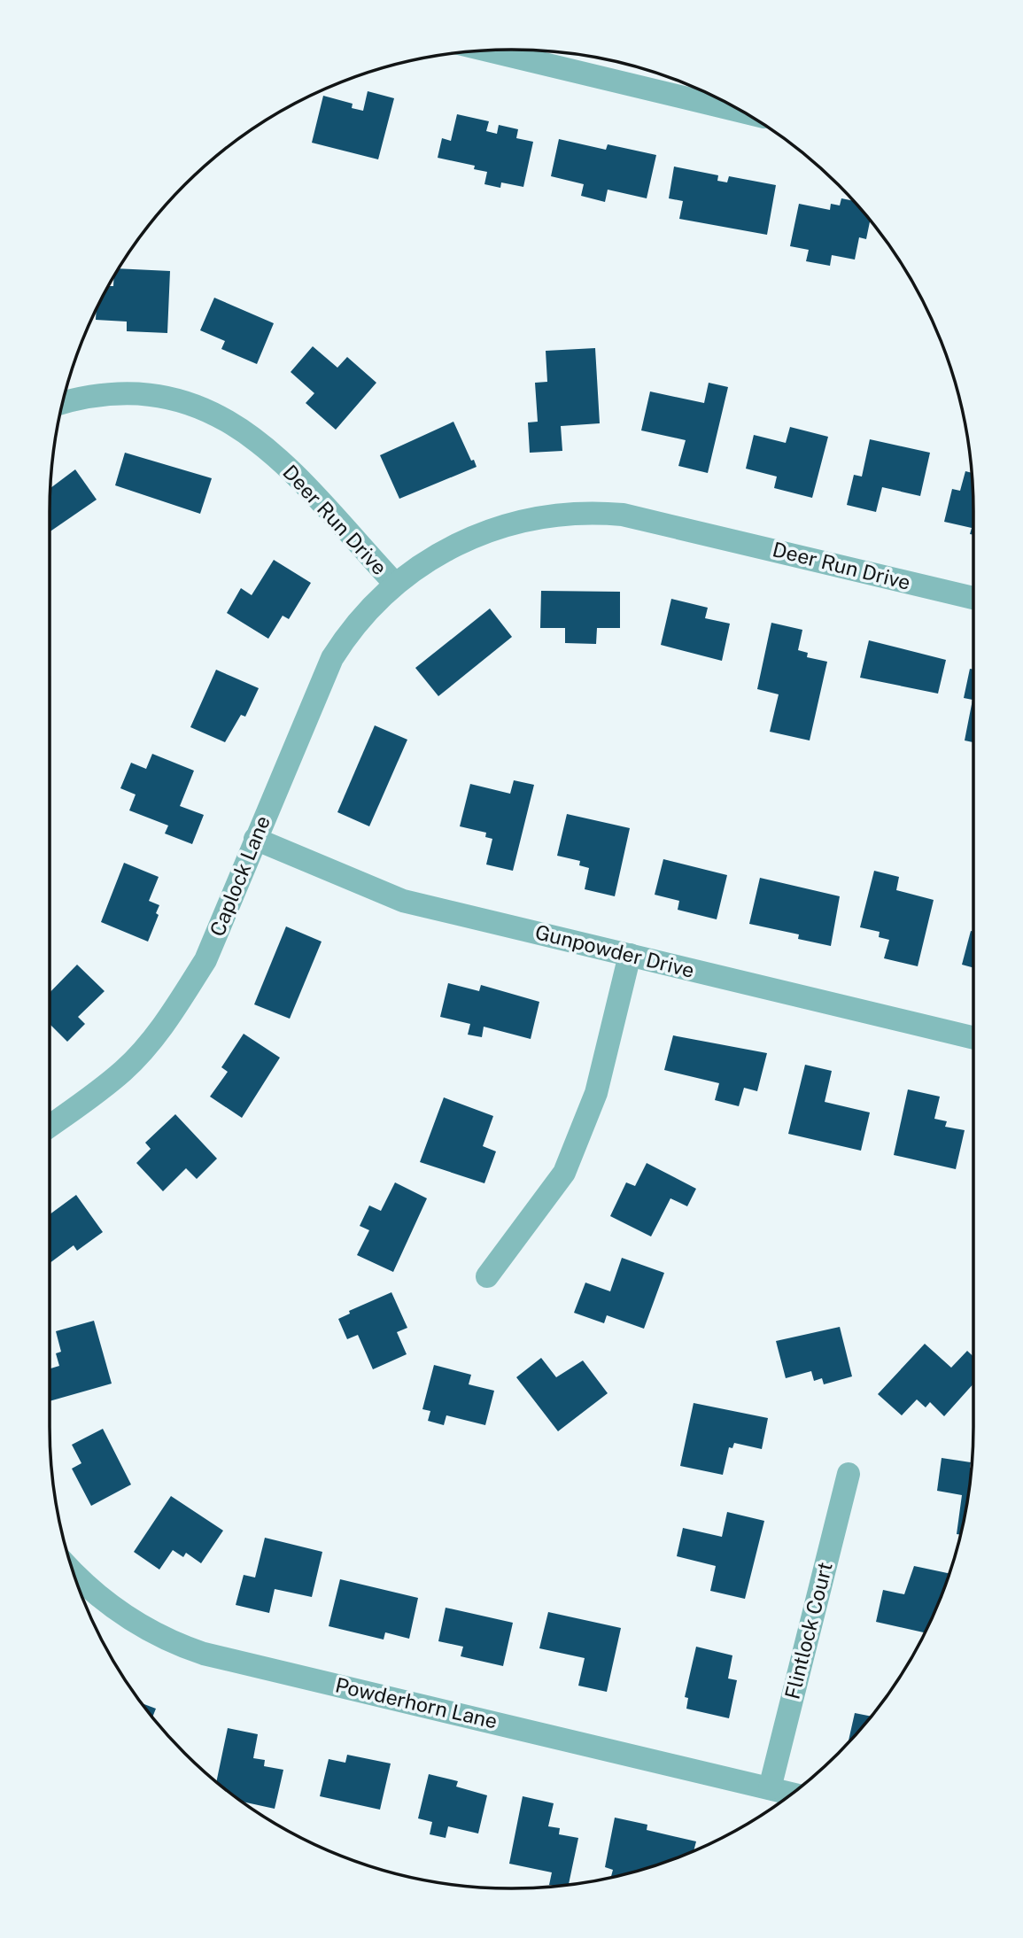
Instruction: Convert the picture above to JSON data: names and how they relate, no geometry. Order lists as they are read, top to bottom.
{
  "streets": {
    "street": [
      "Deer Run Drive",
      "Caplock Lane",
      "Gunpowder Drive",
      "Flintlock Court",
      "Powderhorn Lane"
    ]
  },
  "crossings": [
    ["Deer Run Drive", "Caplock Lane"],
    ["Caplock Lane", "Gunpowder Drive"],
    ["Flintlock Court", "Powderhorn Lane"]
  ]
}
